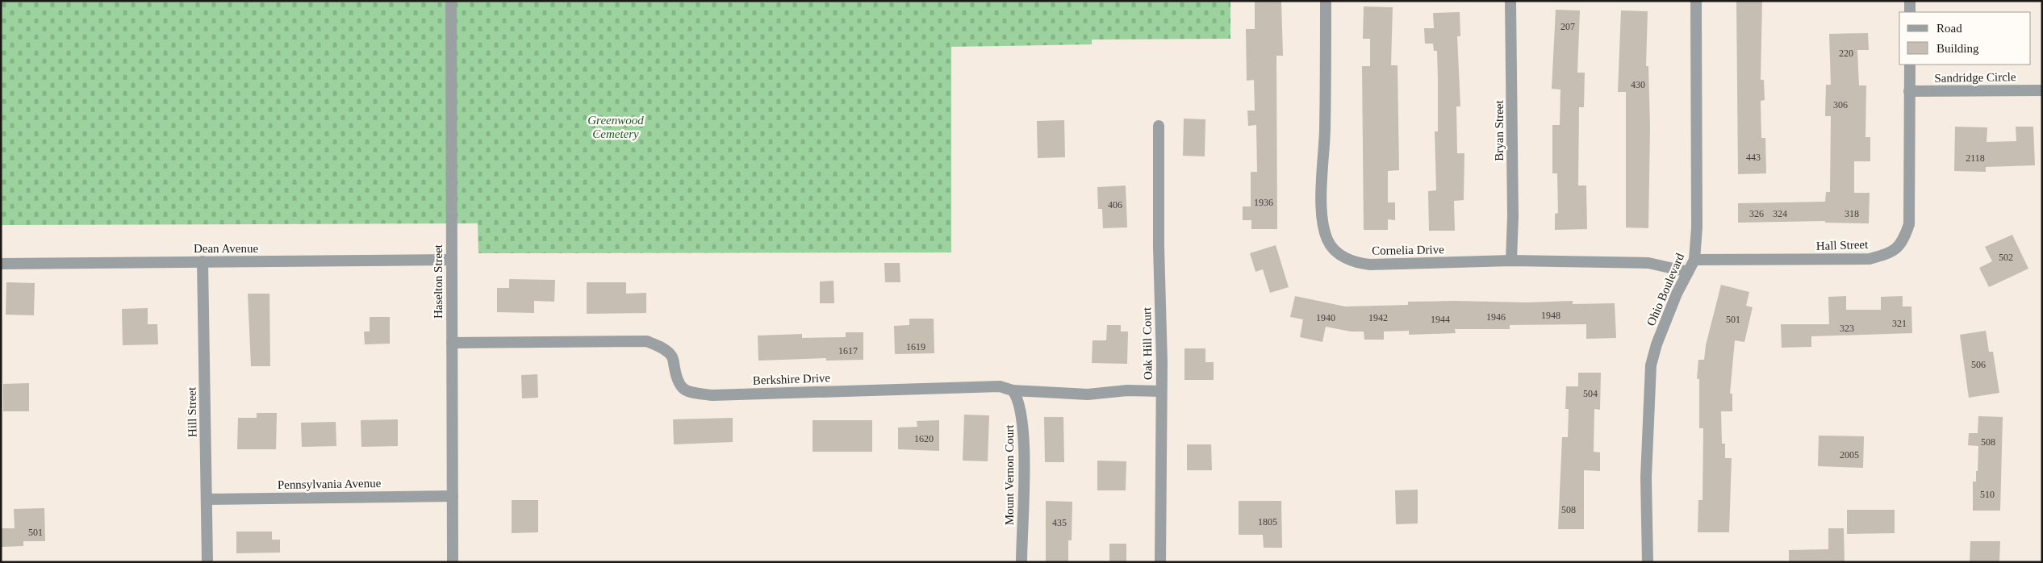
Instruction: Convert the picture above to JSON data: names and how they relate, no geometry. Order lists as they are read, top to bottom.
{
  "streets": {
    "street": [
      "Sandridge Circle",
      "Bryan Street",
      "Hall Street",
      "Dean Avenue",
      "Cornelia Drive",
      "Haselton Street",
      "Ohio Boulevard",
      "Oak Hill Court",
      "Berkshire Drive",
      "Hill Street",
      "Mount Vernon Court",
      "Pennsylvania Avenue"
    ]
  },
  "crossings": [
    ["Sandridge Circle", "Hall Street"],
    ["Bryan Street", "Cornelia Drive"],
    ["Hall Street", "Ohio Boulevard"],
    ["Dean Avenue", "Haselton Street"],
    ["Dean Avenue", "Hill Street"],
    ["Cornelia Drive", "Ohio Boulevard"],
    ["Haselton Street", "Berkshire Drive"],
    ["Haselton Street", "Pennsylvania Avenue"],
    ["Oak Hill Court", "Berkshire Drive"],
    ["Berkshire Drive", "Mount Vernon Court"],
    ["Hill Street", "Pennsylvania Avenue"]
  ],
  "parks": ["Greenwood Cemetery"],
  "house_numbers": [
    "207",
    "220",
    "430",
    "306",
    "443",
    "2118",
    "1936",
    "406",
    "326",
    "324",
    "318",
    "502",
    "1948",
    "1946",
    "1940",
    "1942",
    "1944",
    "501",
    "321",
    "323",
    "1619",
    "1617",
    "506",
    "504",
    "1620",
    "508",
    "2005",
    "510",
    "508",
    "1805",
    "435",
    "501"
  ],
  "legend": ["Road", "Building"]
}
